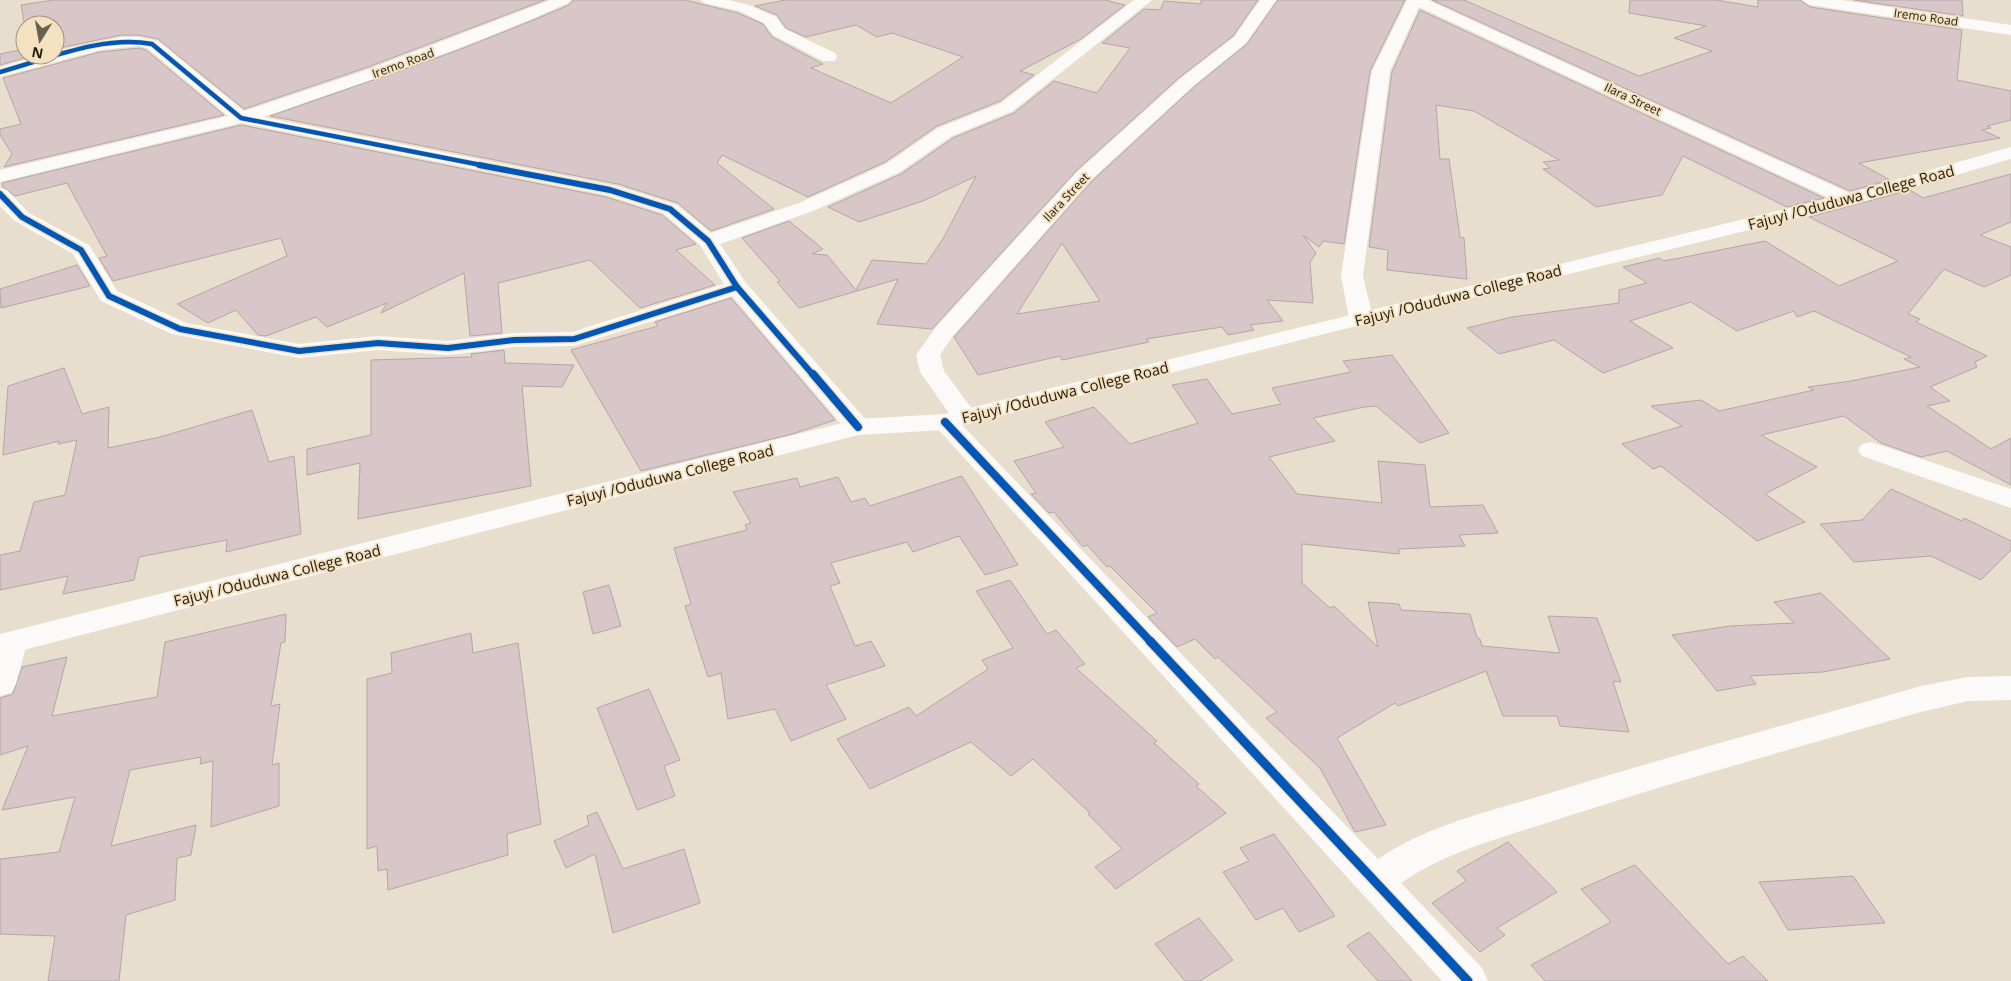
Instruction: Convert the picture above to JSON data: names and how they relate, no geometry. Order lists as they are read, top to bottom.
{
  "streets": {
    "street": ["Iremo Road", "Ilara Street", "Fajuyi /Oduduwa College Road"]
  },
  "crossings": [
    ["Ilara Street", "Fajuyi /Oduduwa College Road"]
  ],
  "north": "bottom"
}
